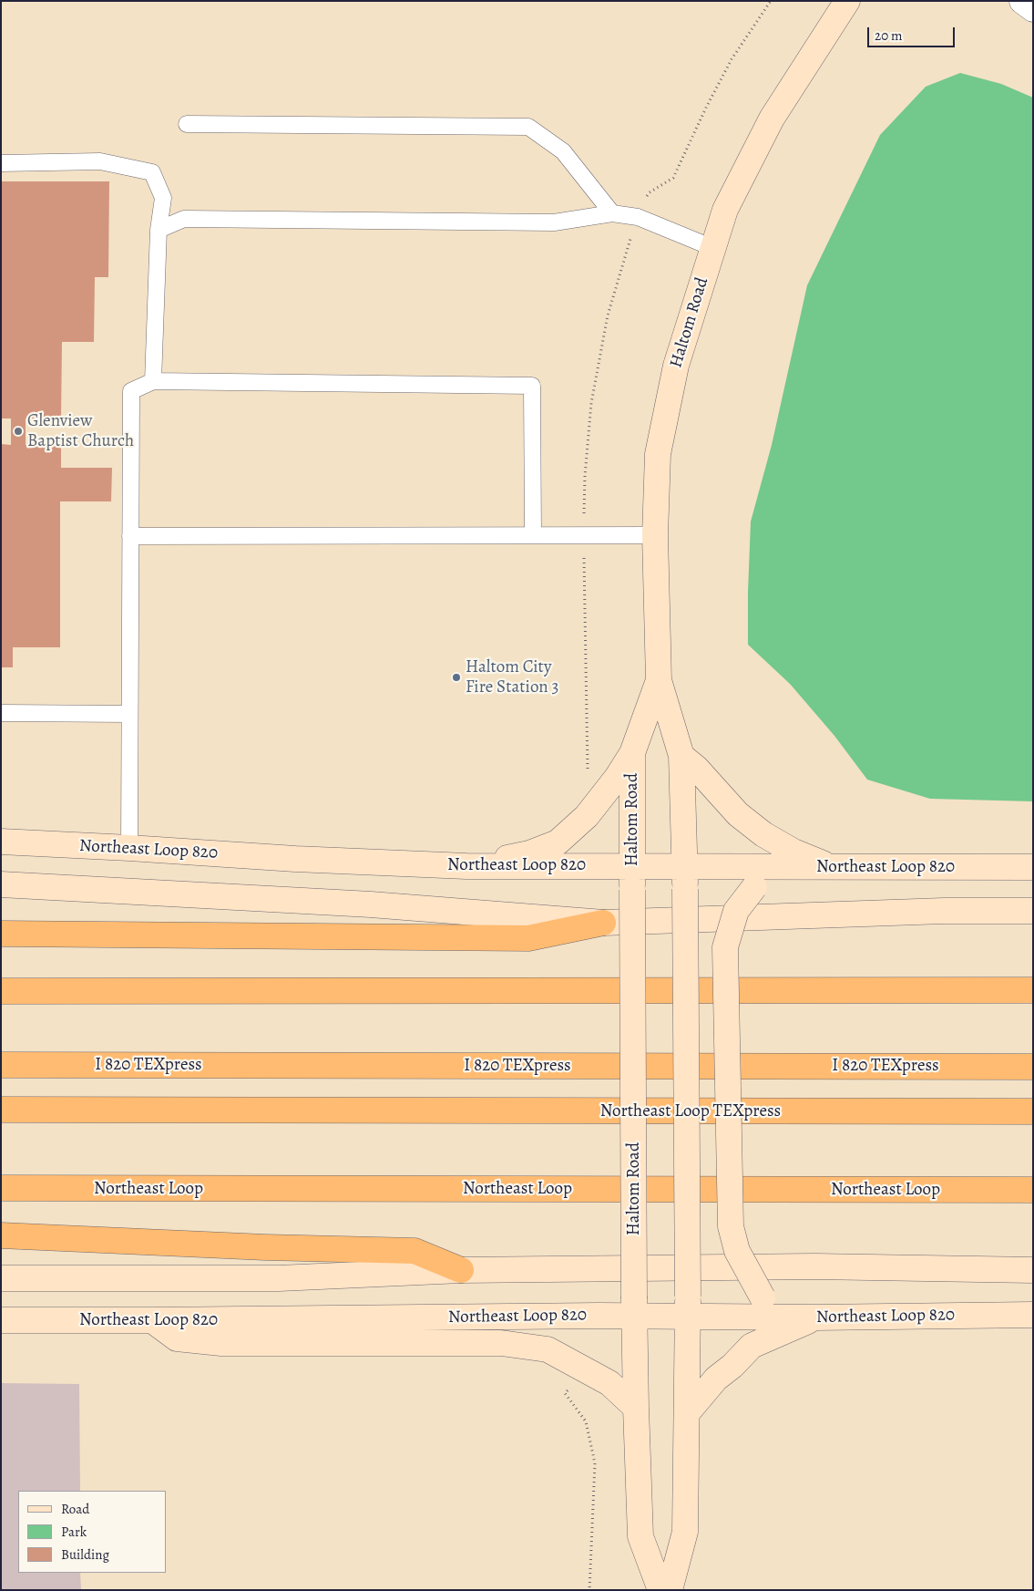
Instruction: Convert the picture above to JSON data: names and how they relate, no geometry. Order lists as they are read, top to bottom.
{
  "streets": {
    "highway": ["I 820 TEXpress", "Northeast Loop TEXpress", "Northeast Loop"],
    "main road": ["Haltom Road", "Northeast Loop 820"]
  },
  "crossings": [
    ["Haltom Road", "Northeast Loop 820"]
  ],
  "places": ["Glenview Baptist Church", "Haltom City Fire Station 3"],
  "legend": ["Road", "Park", "Building"],
  "scale_bar": "20 m"
}
